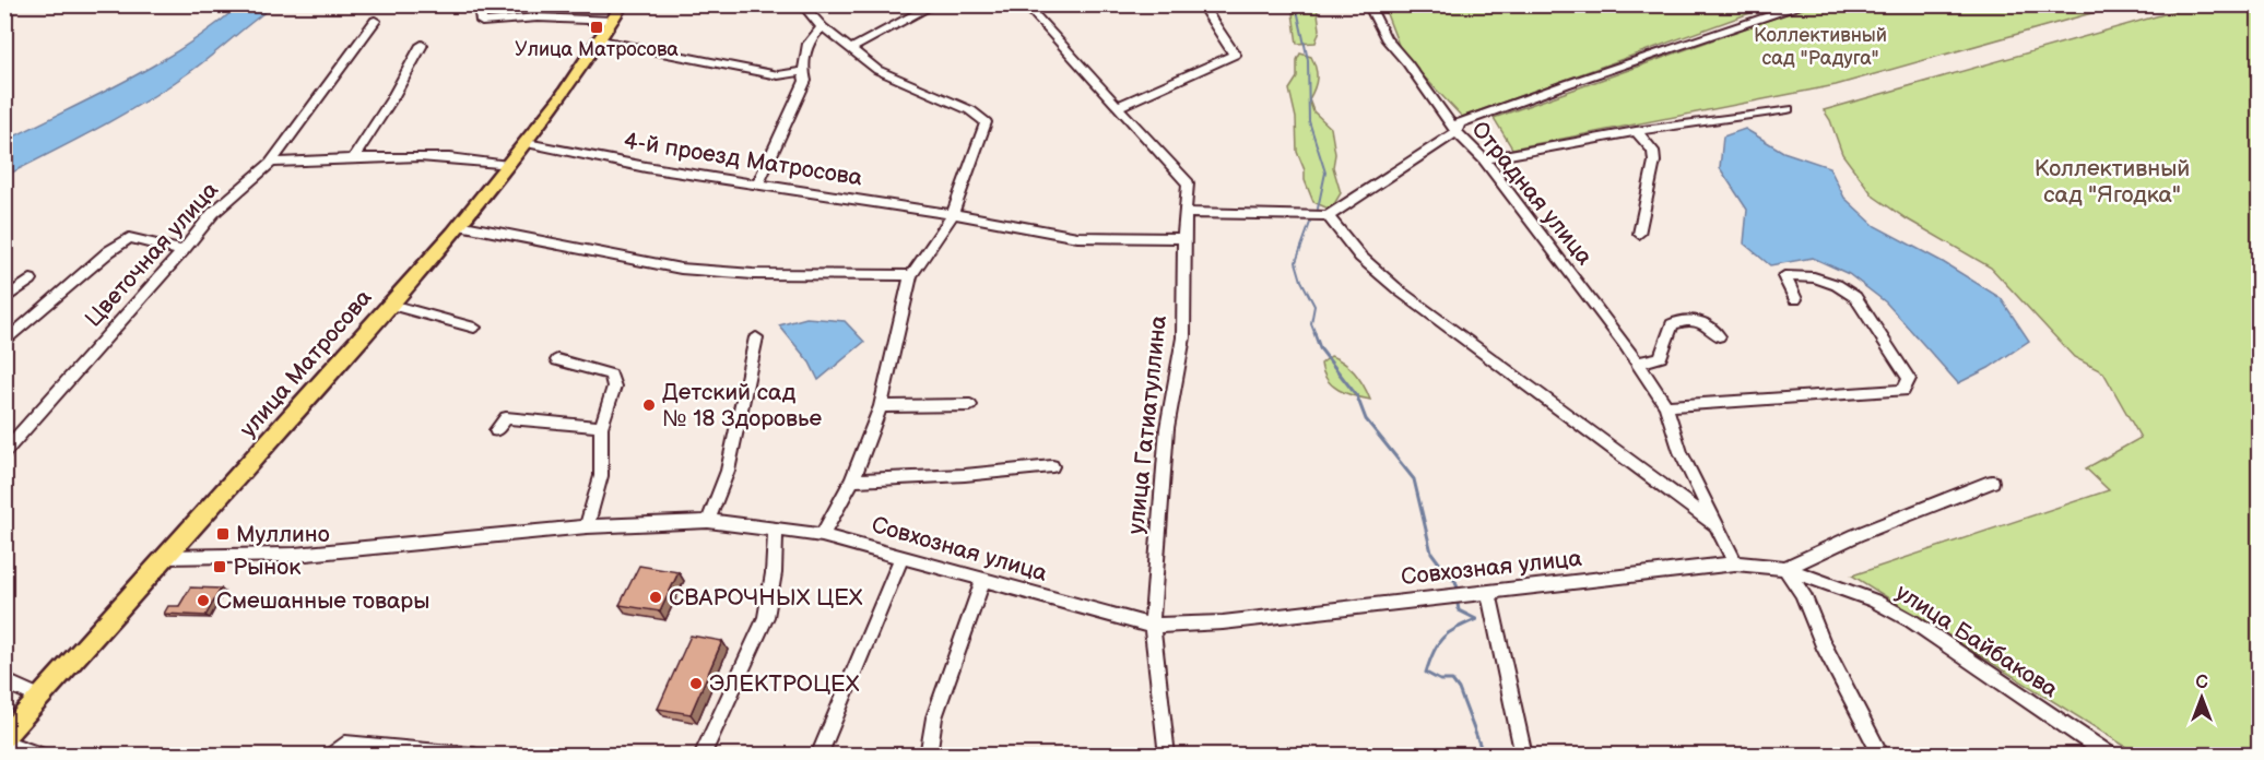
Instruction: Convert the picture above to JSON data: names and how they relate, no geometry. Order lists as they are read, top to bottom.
{
  "streets": {
    "main road": ["улица Матросова"],
    "street": [
      "4-й проезд Матросова",
      "Отрадная улица",
      "Цветочная улица",
      "улица Гатиатуллина",
      "Совхозная улица",
      "улица Байбакова"
    ]
  },
  "crossings": [
    ["4-й проезд Матросова", "улица Матросова"],
    ["4-й проезд Матросова", "улица Гатиатуллина"],
    ["Отрадная улица", "Совхозная улица"],
    ["Отрадная улица", "улица Байбакова"],
    ["улица Матросова", "Совхозная улица"],
    ["улица Гатиатуллина", "Совхозная улица"],
    ["Совхозная улица", "улица Байбакова"]
  ],
  "parks": ["Коллективный сад \"Радуга\"", "Коллективный сад \"Ягодка\""],
  "places": {
    "transit": ["Улица Матросова", "Муллино", "Рынок"],
    "other": [
      "Детский сад № 18 Здоровье",
      "СВАРОЧНЫХ ЦЕХ",
      "Смешанные товары",
      "ЭЛЕКТРОЦЕХ"
    ]
  },
  "north": "top"
}
